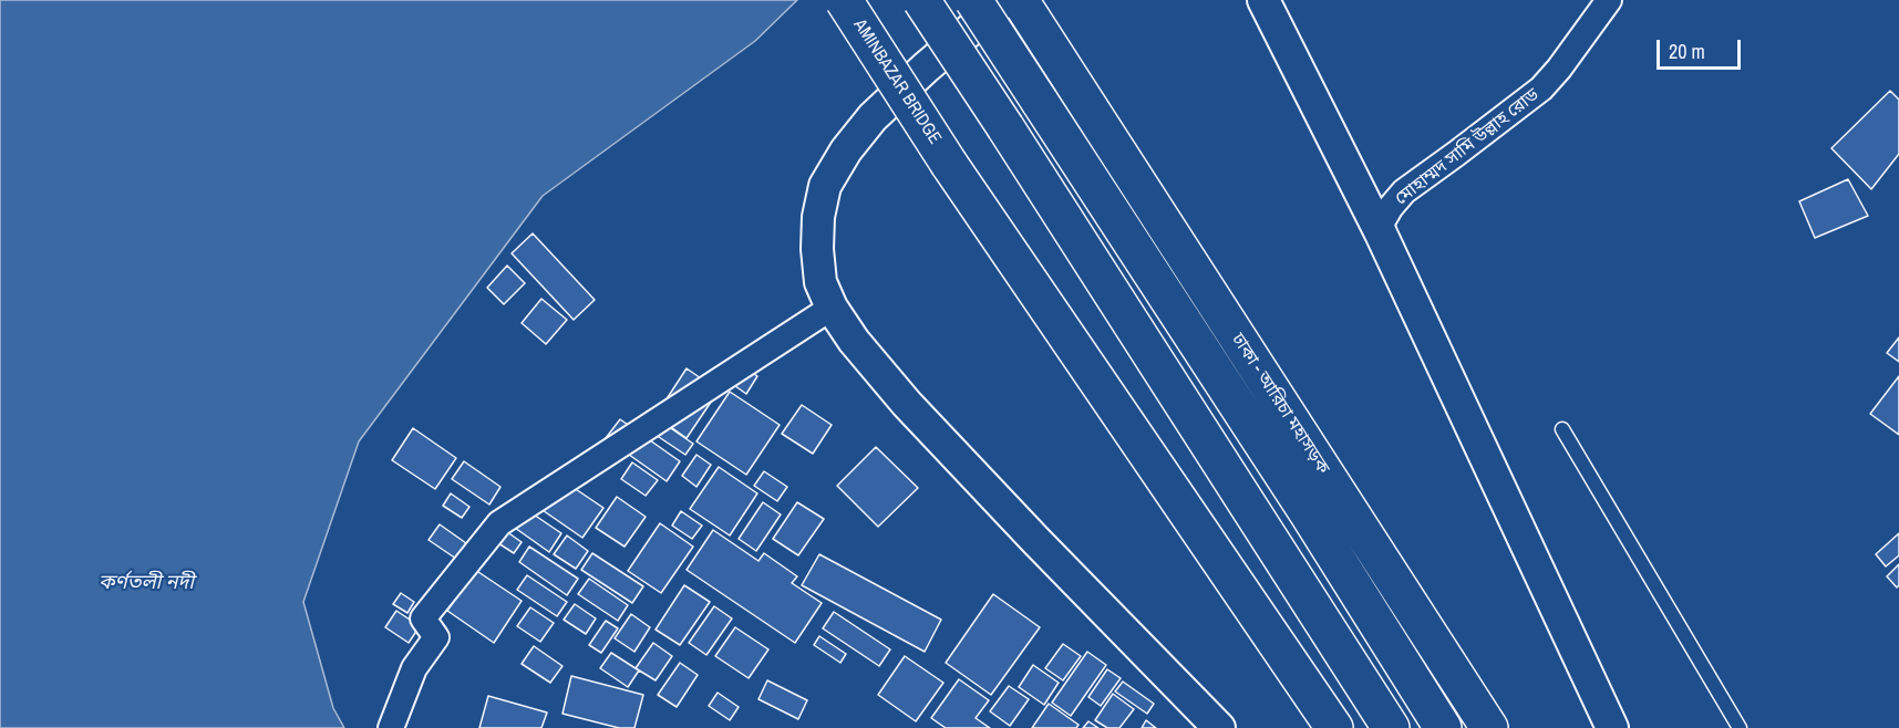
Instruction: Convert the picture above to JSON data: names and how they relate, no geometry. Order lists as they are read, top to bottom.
{
  "streets": {
    "highway": ["AMINBAZAR BRIDGE", "ঢাকা - আরিচা মহাসড়ক"],
    "street": ["মোহাম্মদ সামি উল্লাহ রোড"]
  },
  "water": ["কর্ণতলী নদী"],
  "scale_bar": "20 m"
}
